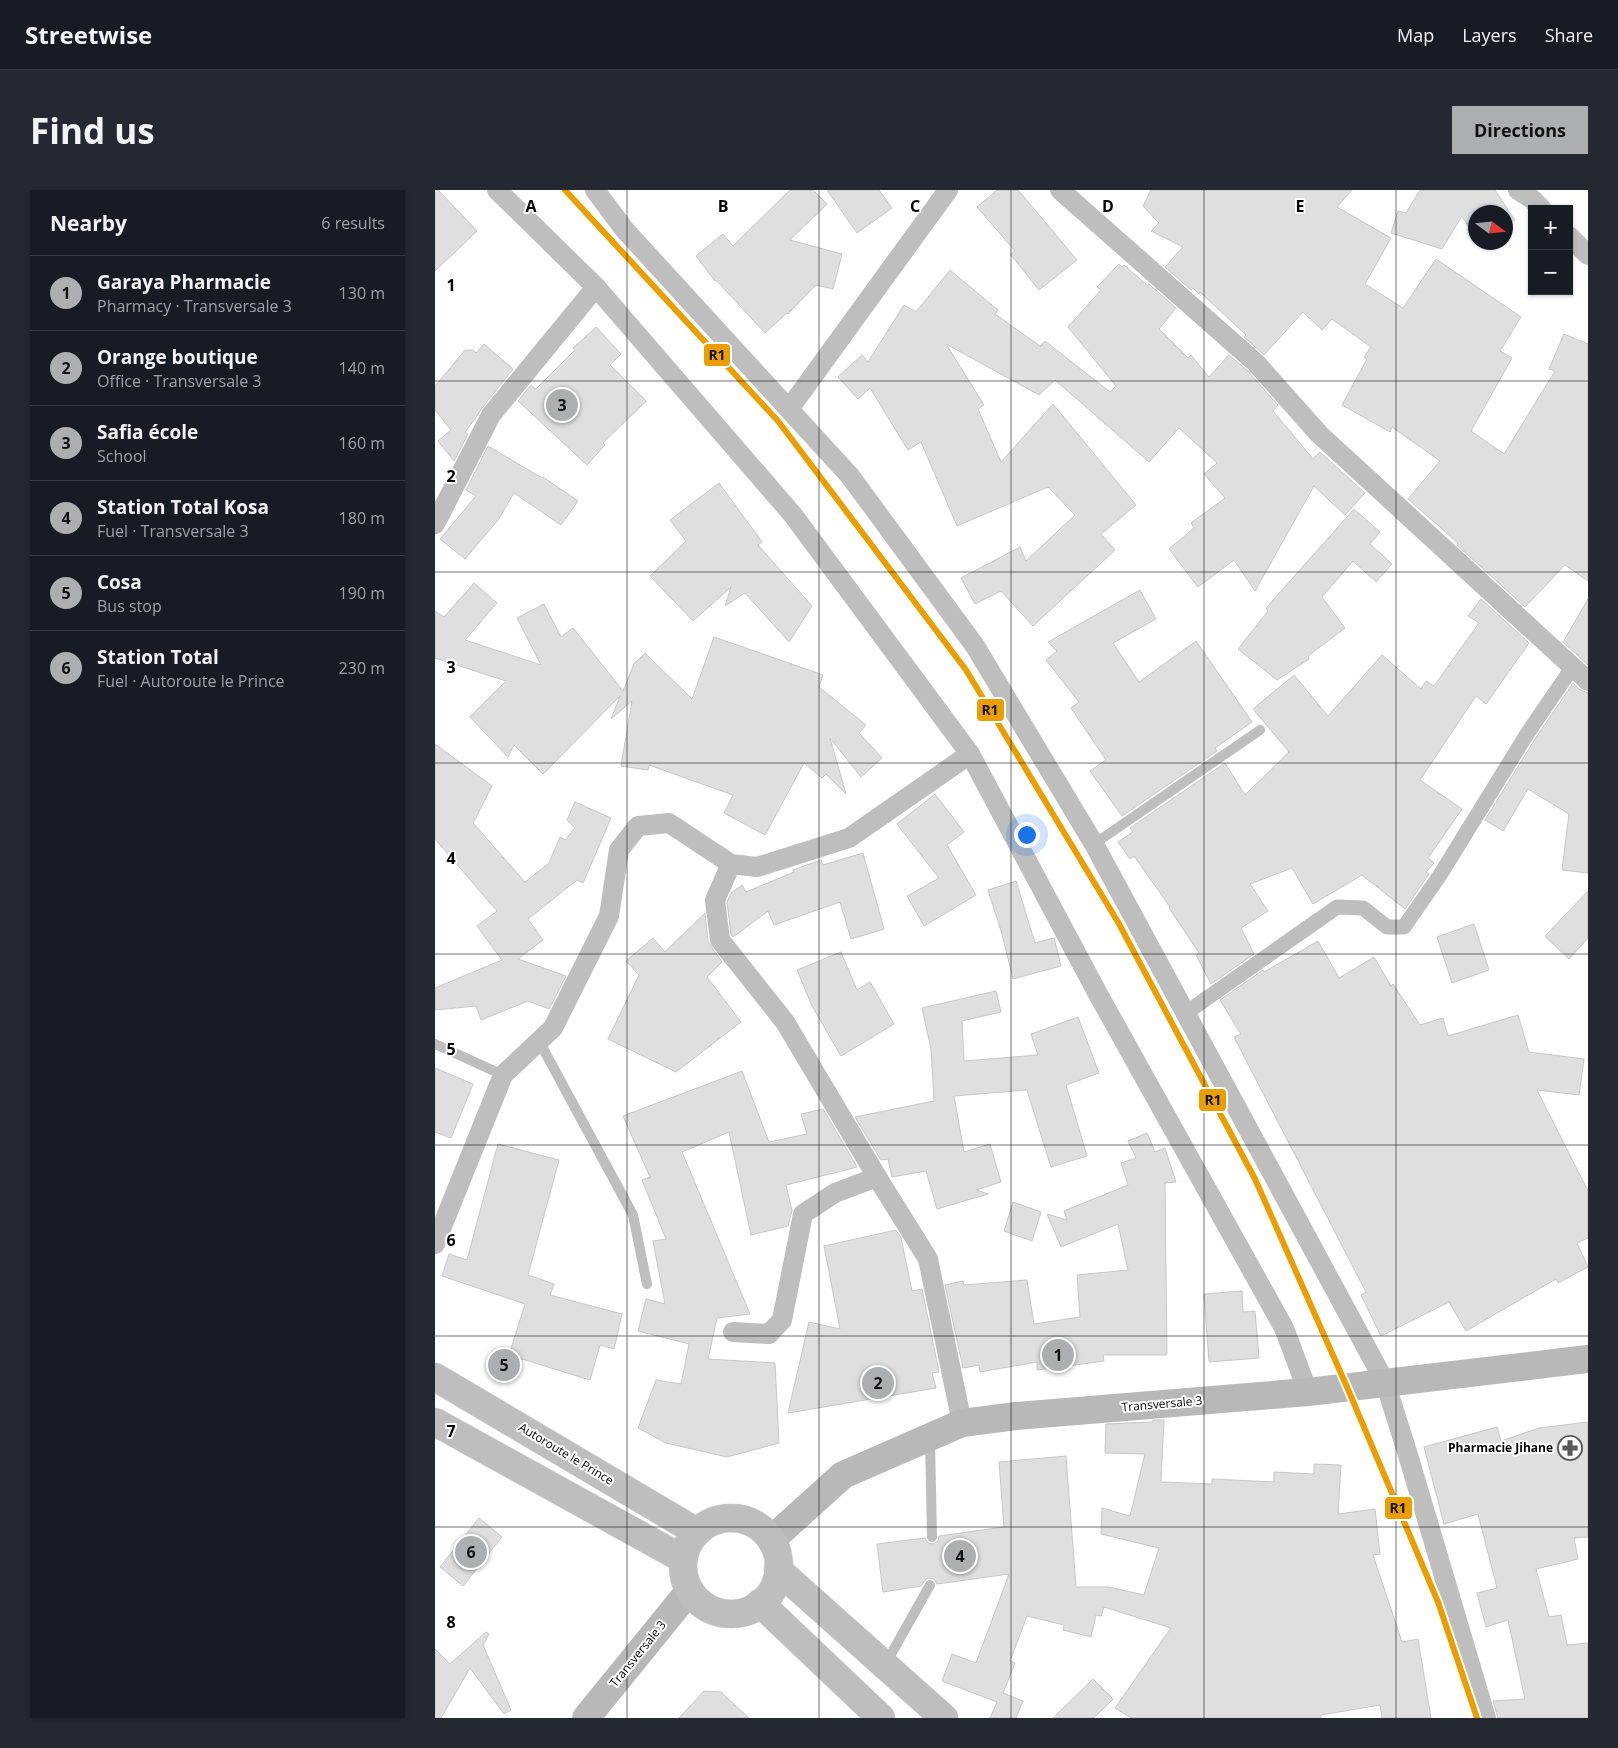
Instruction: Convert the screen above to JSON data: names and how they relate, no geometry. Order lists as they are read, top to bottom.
{
  "streets": {
    "main road": ["Transversale 3", "Autoroute le Prince"]
  },
  "crossings": [
    ["Transversale 3", "Autoroute le Prince"]
  ],
  "places": {
    "pharmacy": ["Pharmacie Jihane"]
  },
  "lines": ["transit line R1"],
  "north": "right",
  "page": {
    "header": "Streetwise",
    "nav": ["Map", "Layers", "Share"],
    "buttons": "Directions",
    "title": "Find us",
    "heading": ["Nearby", "6 results"],
    "map_buttons": ["+", "−"],
    "list": [
      {
        "mark": "1",
        "name": "Garaya Pharmacie",
        "note": "Pharmacy · Transversale 3",
        "value": "130 m"
      },
      {
        "mark": "2",
        "name": "Orange boutique",
        "note": "Office · Transversale 3",
        "value": "140 m"
      },
      {
        "mark": "3",
        "name": "Safia école",
        "note": "School",
        "value": "160 m"
      },
      {
        "mark": "4",
        "name": "Station Total Kosa",
        "note": "Fuel · Transversale 3",
        "value": "180 m"
      },
      {
        "mark": "5",
        "name": "Cosa",
        "note": "Bus stop",
        "value": "190 m"
      },
      {
        "mark": "6",
        "name": "Station Total",
        "note": "Fuel · Autoroute le Prince",
        "value": "230 m"
      }
    ],
    "pins": [
      "3",
      "1",
      "5",
      "2",
      "6",
      "4"
    ]
  },
  "grid": {
    "columns": [
      "A",
      "B",
      "C",
      "D",
      "E"
    ],
    "rows": [
      "1",
      "2",
      "3",
      "4",
      "5",
      "6",
      "7",
      "8"
    ]
  }
}
